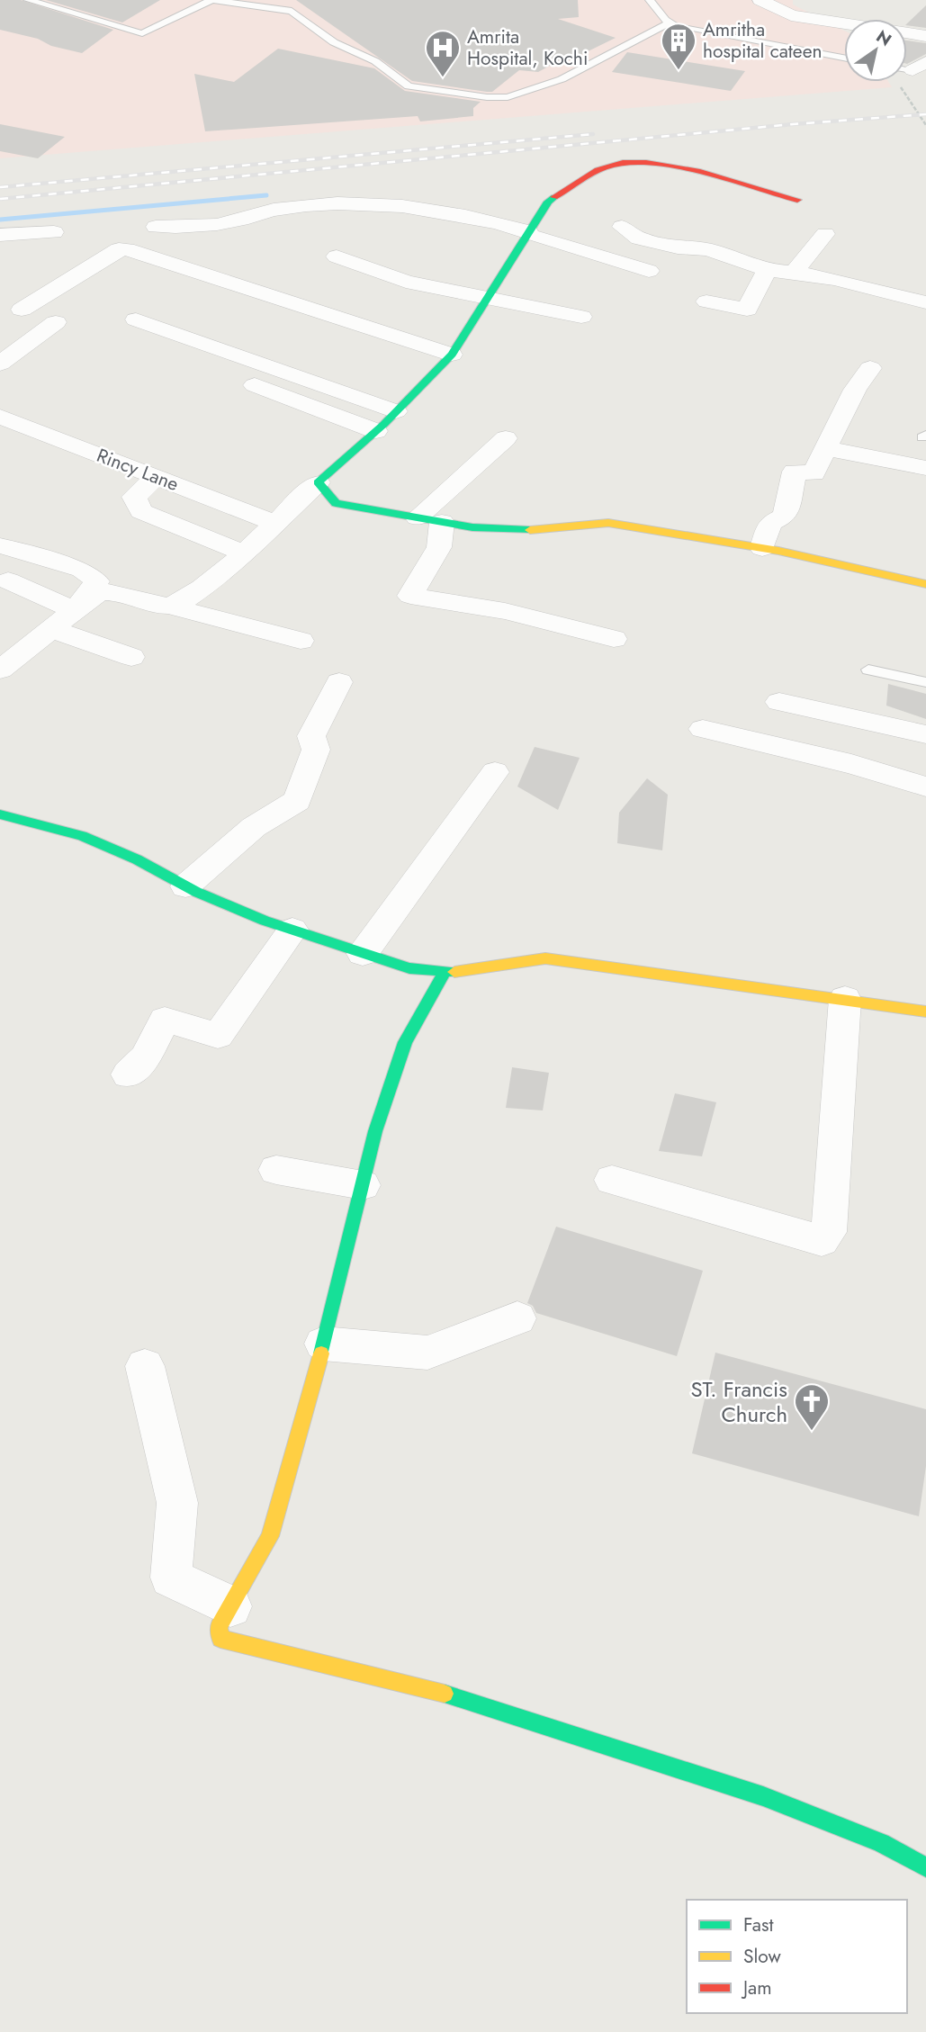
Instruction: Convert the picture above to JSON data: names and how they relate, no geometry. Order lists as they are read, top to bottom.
{
  "streets": {
    "street": ["Rincy Lane"]
  },
  "places": {
    "building": ["Amritha hospital cateen"],
    "hospital": ["Amrita Hospital, Kochi"],
    "church": ["ST. Francis Church"]
  },
  "legend": ["Fast", "Slow", "Jam"],
  "north": "top right"
}
